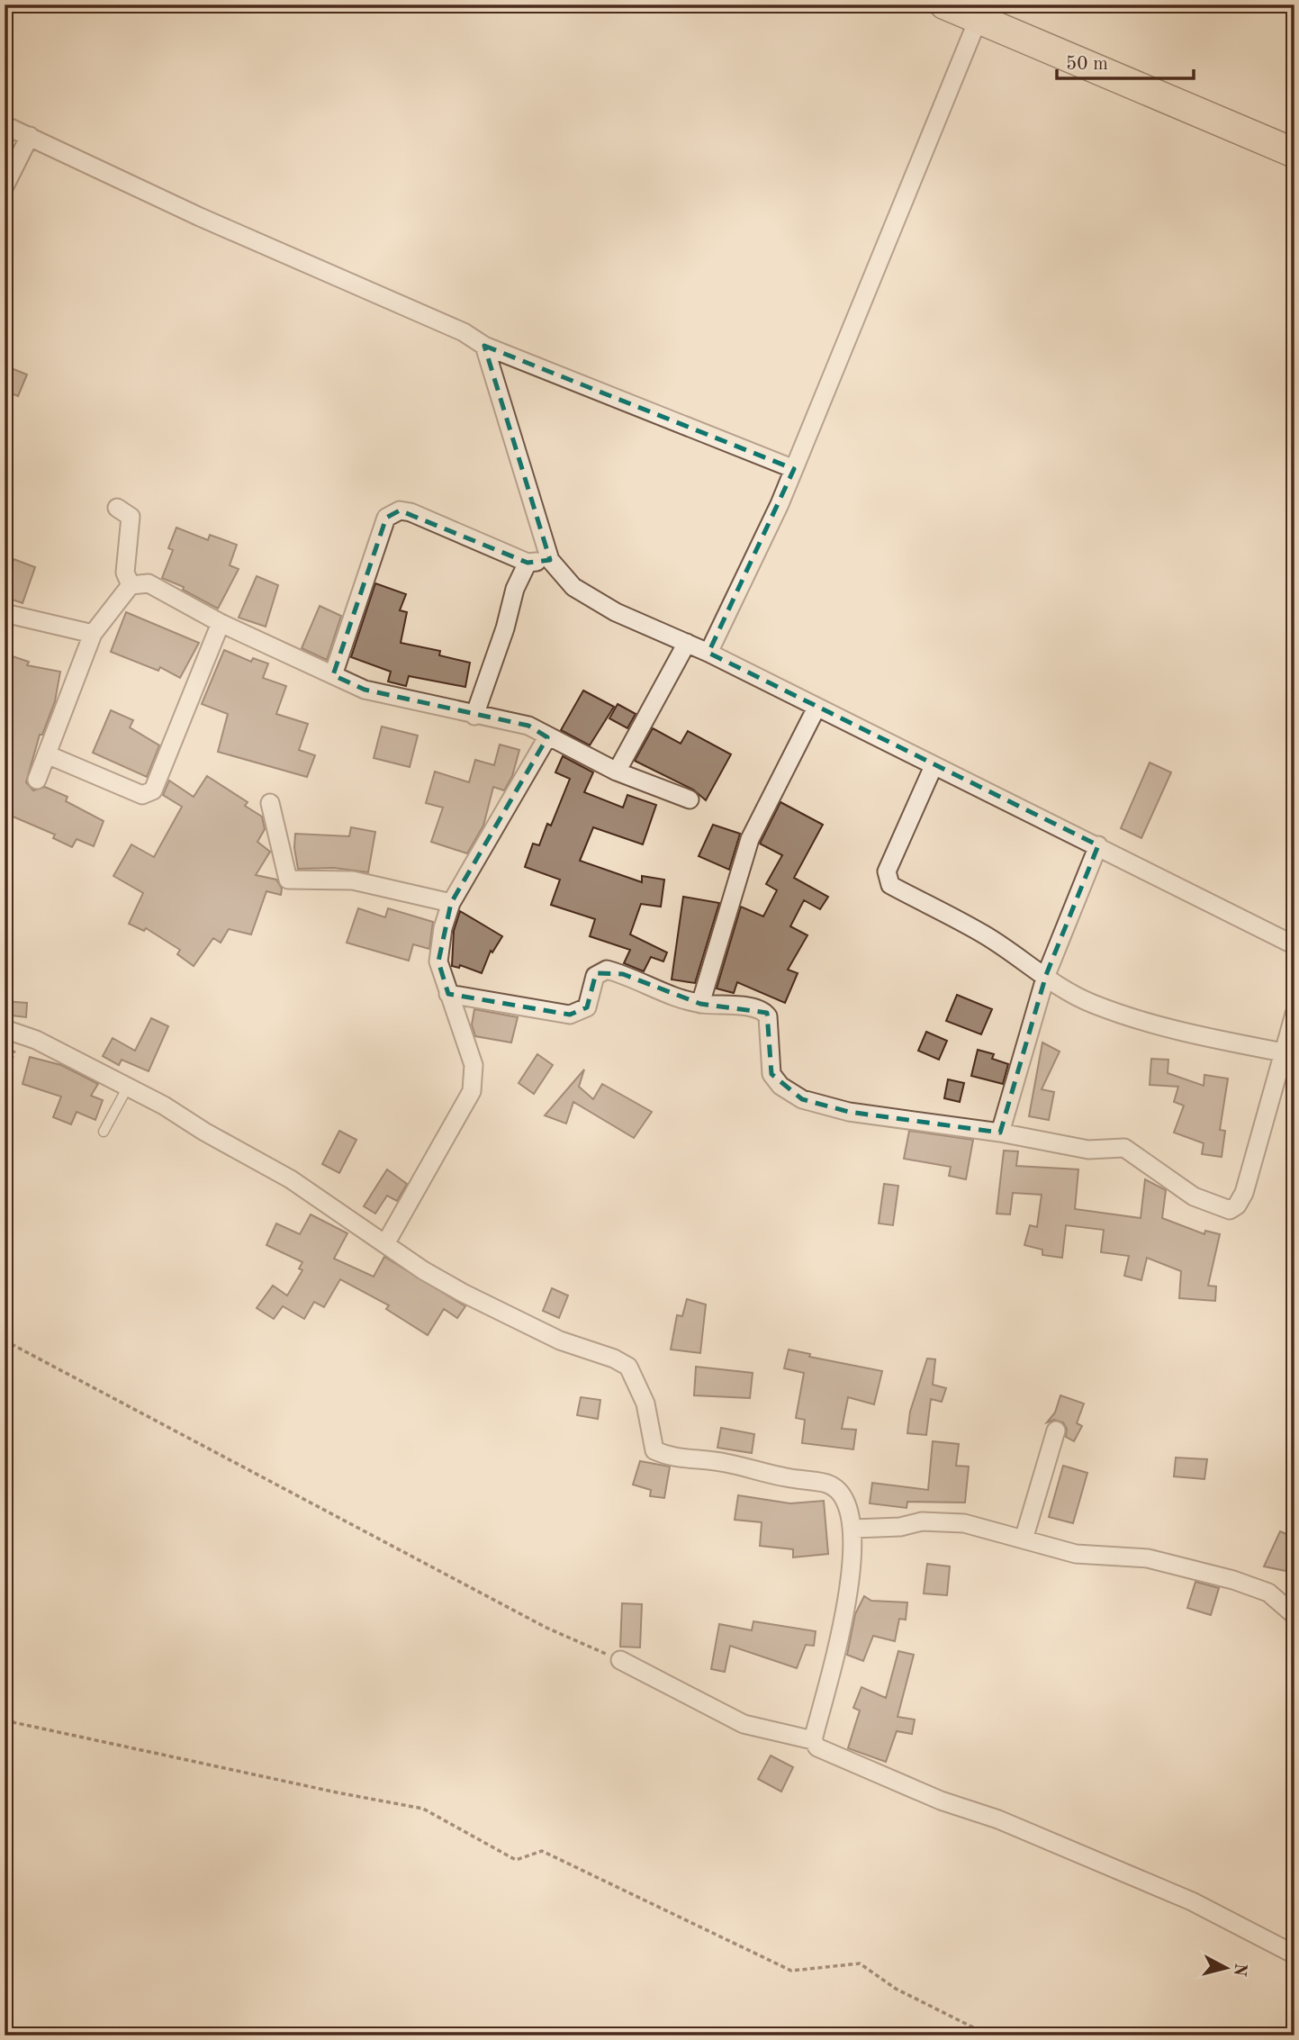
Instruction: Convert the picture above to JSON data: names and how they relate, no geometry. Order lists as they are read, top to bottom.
{
  "scale_bar": "50 m",
  "north": "right"
}
